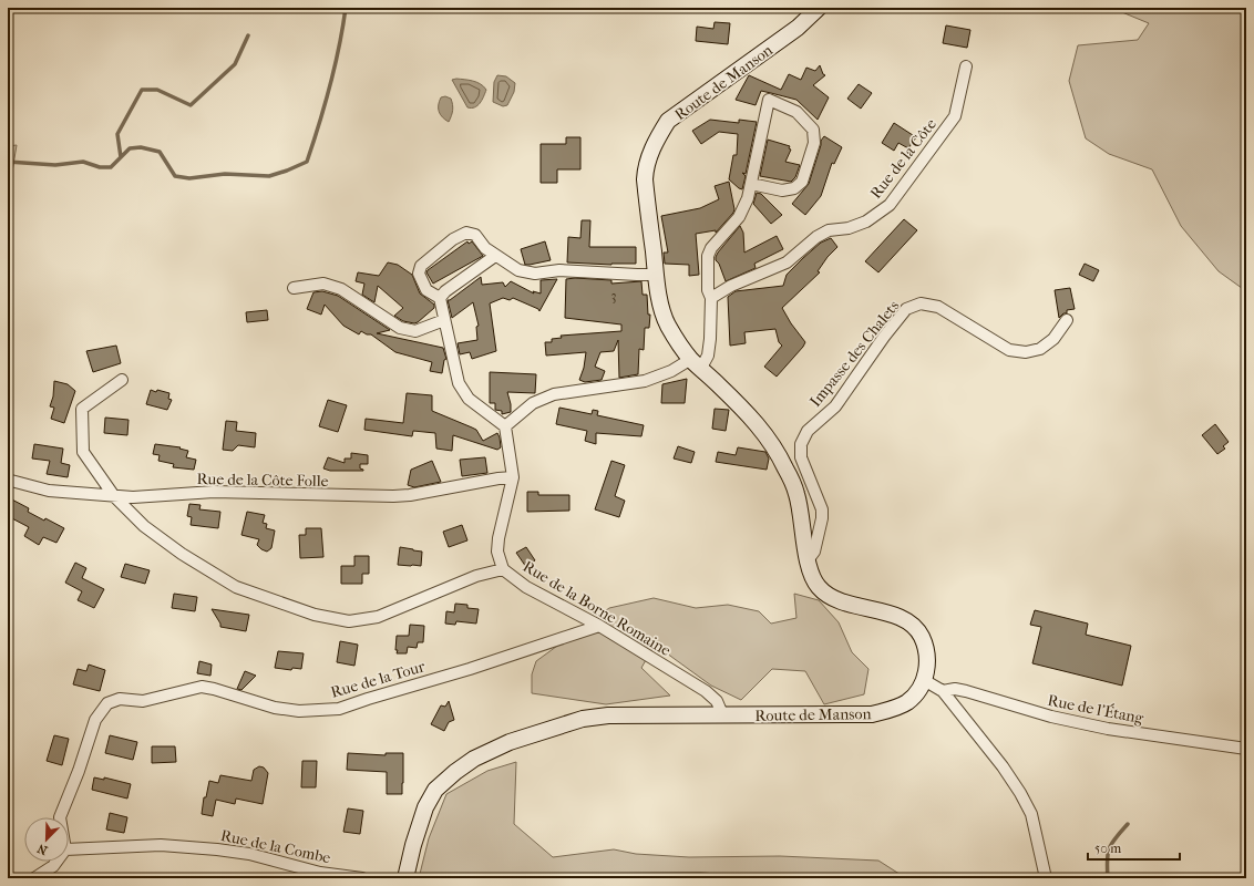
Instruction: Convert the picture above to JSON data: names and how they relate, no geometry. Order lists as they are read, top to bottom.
{
  "streets": {
    "street": [
      "Route de Manson",
      "Rue de la Côte",
      "Impasse des Chalets",
      "Rue de la Côte Folle",
      "Rue de la Borne Romaine",
      "Rue de la Tour",
      "Rue de l'Étang",
      "Rue de la Combe"
    ]
  },
  "crossings": [
    ["Route de Manson", "Impasse des Chalets"],
    ["Route de Manson", "Rue de la Borne Romaine"],
    ["Rue de la Côte Folle", "Rue de la Borne Romaine"],
    ["Rue de la Borne Romaine", "Rue de la Tour"]
  ],
  "house_numbers": ["3"],
  "scale_bar": "50 m",
  "north": "bottom left"
}
